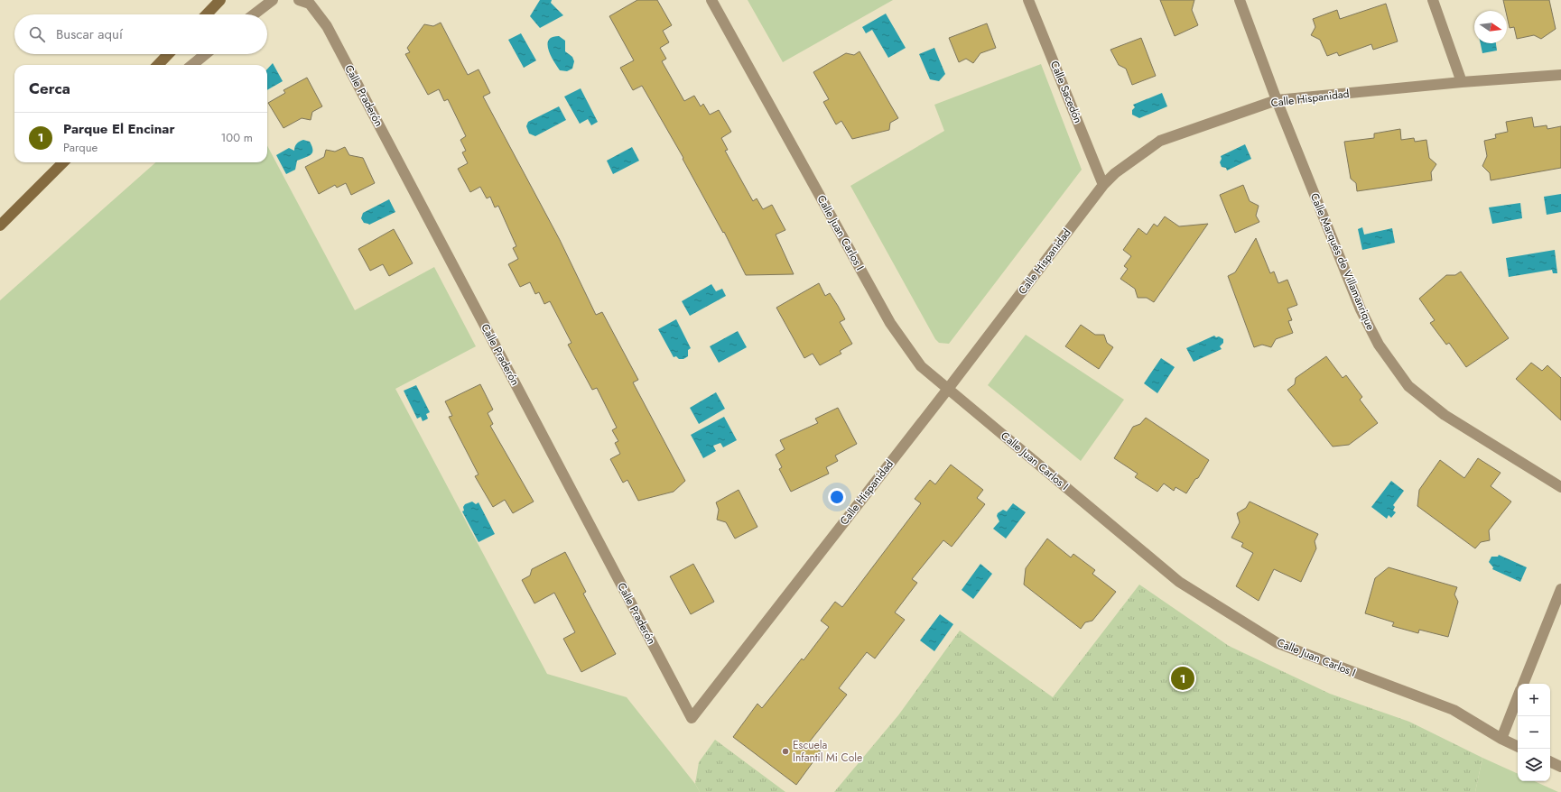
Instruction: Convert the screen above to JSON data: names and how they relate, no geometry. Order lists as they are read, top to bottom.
{
  "streets": {
    "street": [
      "Calle Sacedón",
      "Calle Praderón",
      "Calle Hispanidad",
      "Calle Juan Carlos I",
      "Calle Marqués de Villamanrique"
    ]
  },
  "crossings": [
    ["Calle Sacedón", "Calle Hispanidad"],
    ["Calle Praderón", "Calle Hispanidad"],
    ["Calle Hispanidad", "Calle Juan Carlos I"],
    ["Calle Hispanidad", "Calle Marqués de Villamanrique"]
  ],
  "places": ["Escuela Infantil Mi Cole"],
  "north": "right",
  "page": {
    "search": "Buscar aquí",
    "heading": "Cerca",
    "list": [
      {
        "mark": "1",
        "name": "Parque El Encinar",
        "note": "Parque",
        "value": "100 m"
      }
    ],
    "pins": "1",
    "map_buttons": ["+", "−"]
  }
}
